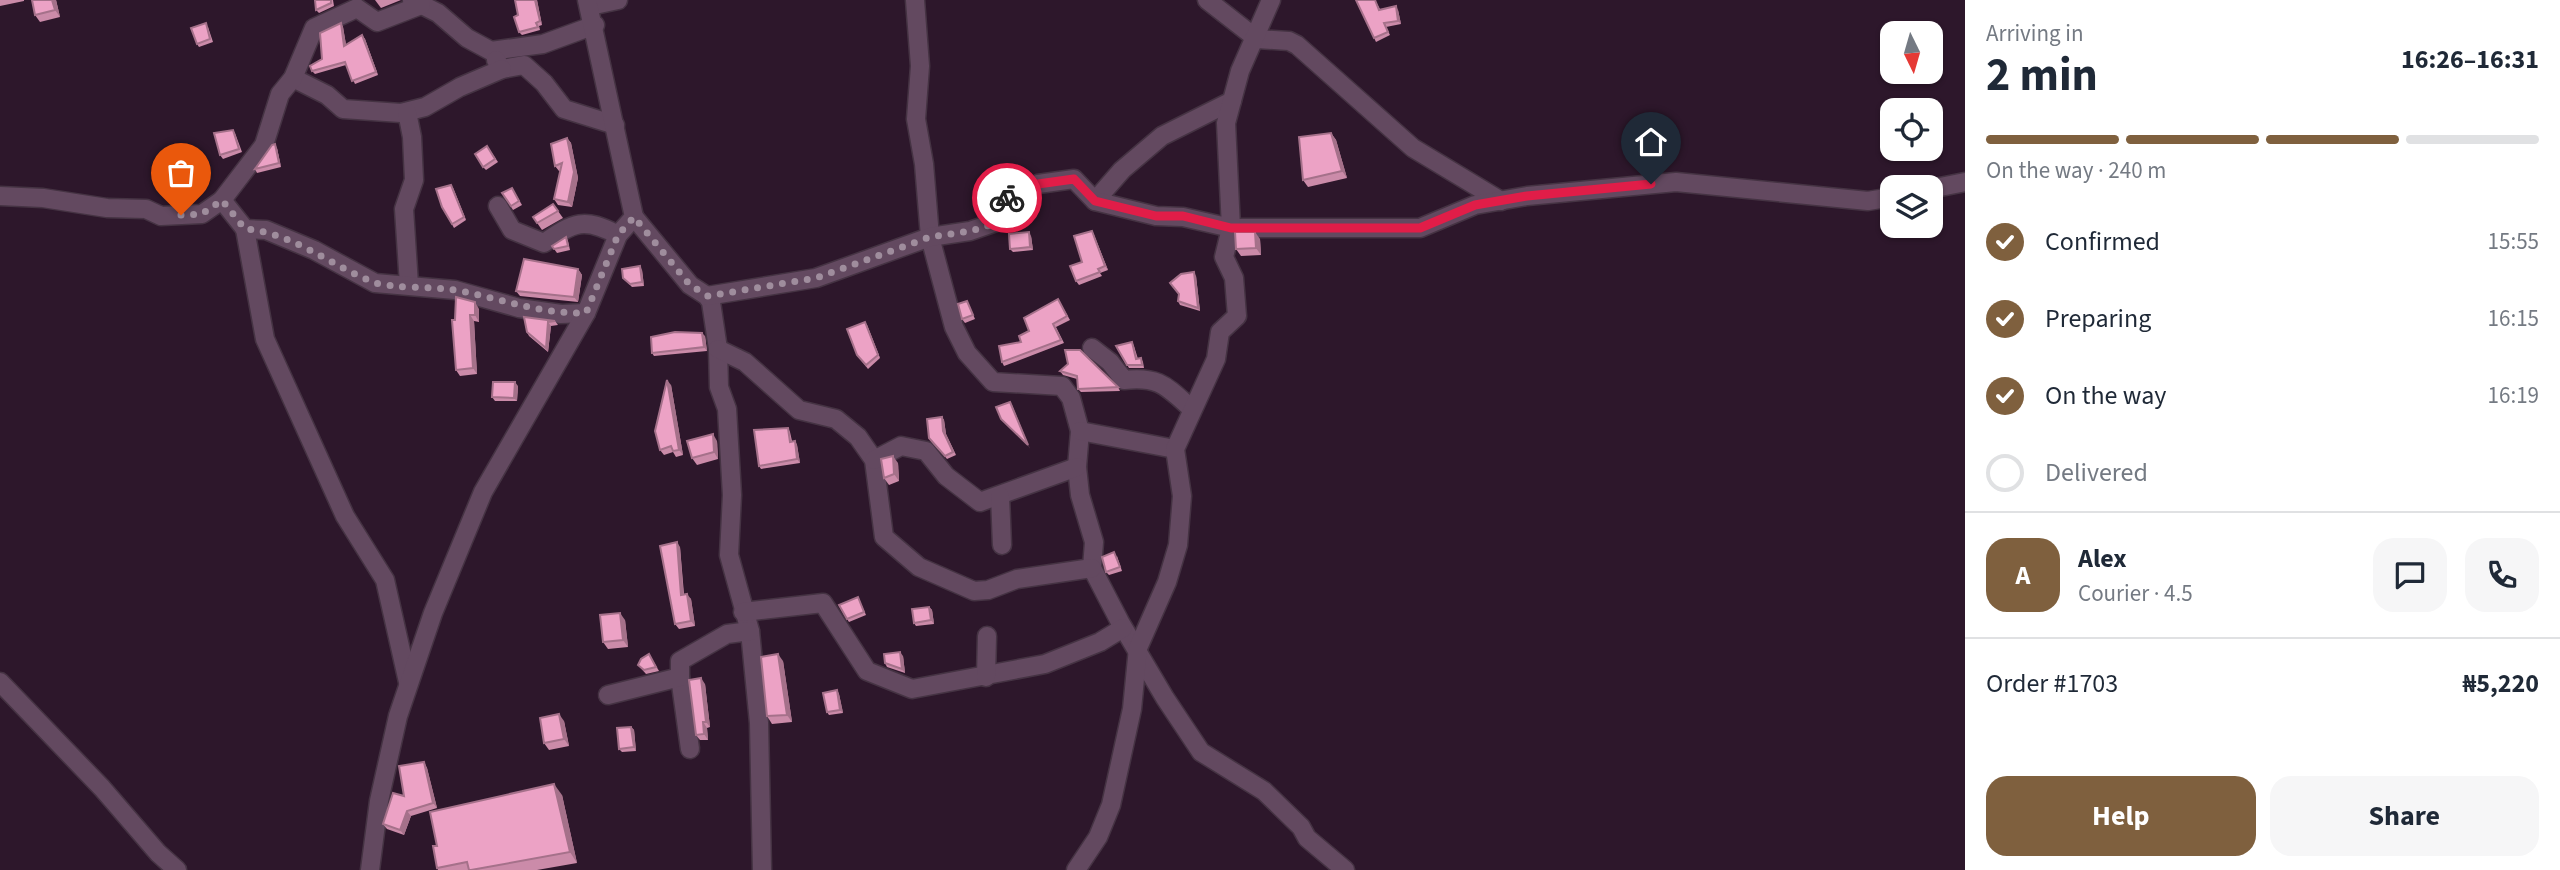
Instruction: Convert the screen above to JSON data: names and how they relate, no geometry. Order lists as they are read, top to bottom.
{
  "north": "bottom",
  "page": {
    "heading": ["2 min", "Arriving in", "16:26–16:31"],
    "panel": [
      "Alex",
      "Courier · 4.5",
      "Order #1703",
      "₦5,220"
    ],
    "bar": "On the way · 240 m",
    "list": [
      ["Confirmed", "15:55"],
      ["Preparing", "16:15"],
      ["On the way", "16:19"],
      "Delivered"
    ],
    "round": "A",
    "buttons": ["Help", "Share"]
  }
}
